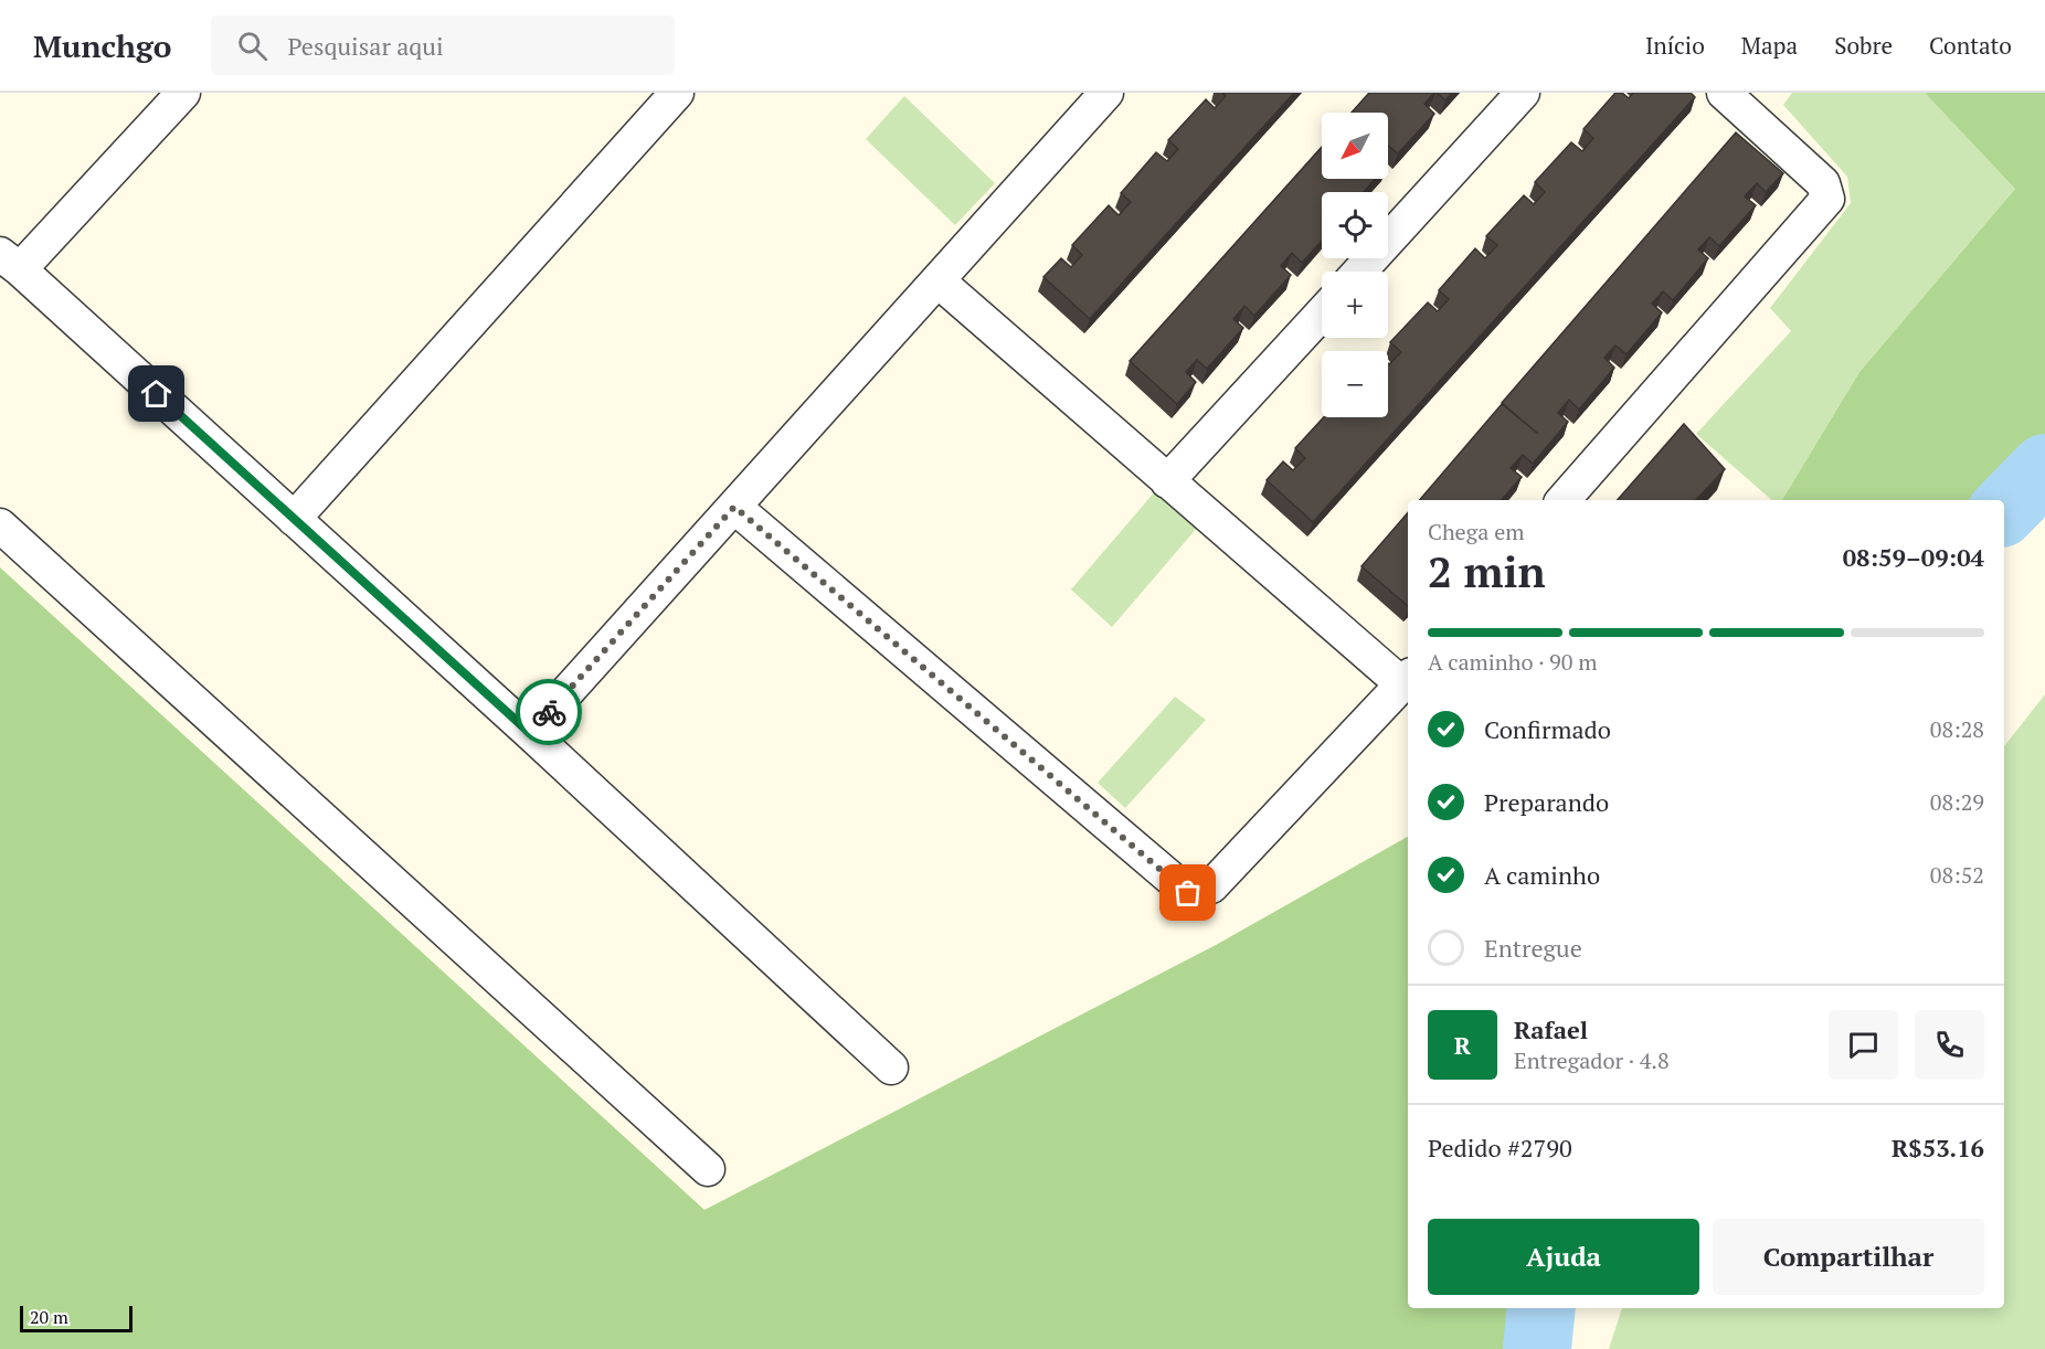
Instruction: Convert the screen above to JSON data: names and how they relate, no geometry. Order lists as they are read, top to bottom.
{
  "scale_bar": "20 m",
  "north": "bottom left",
  "page": {
    "header": "Munchgo",
    "search": "Pesquisar aqui",
    "nav": [
      "Início",
      "Mapa",
      "Sobre",
      "Contato"
    ],
    "map_buttons": ["+", "−"],
    "heading": ["2 min", "Chega em", "08:59–09:04"],
    "panel": [
      "Rafael",
      "Entregador · 4.8",
      "Pedido #2790",
      "R$53.16"
    ],
    "bar": "A caminho · 90 m",
    "list": [
      ["Confirmado", "08:28"],
      ["Preparando", "08:29"],
      ["A caminho", "08:52"],
      "Entregue"
    ],
    "round": "R",
    "buttons": ["Ajuda", "Compartilhar"],
    "scale": "20 m"
  }
}
